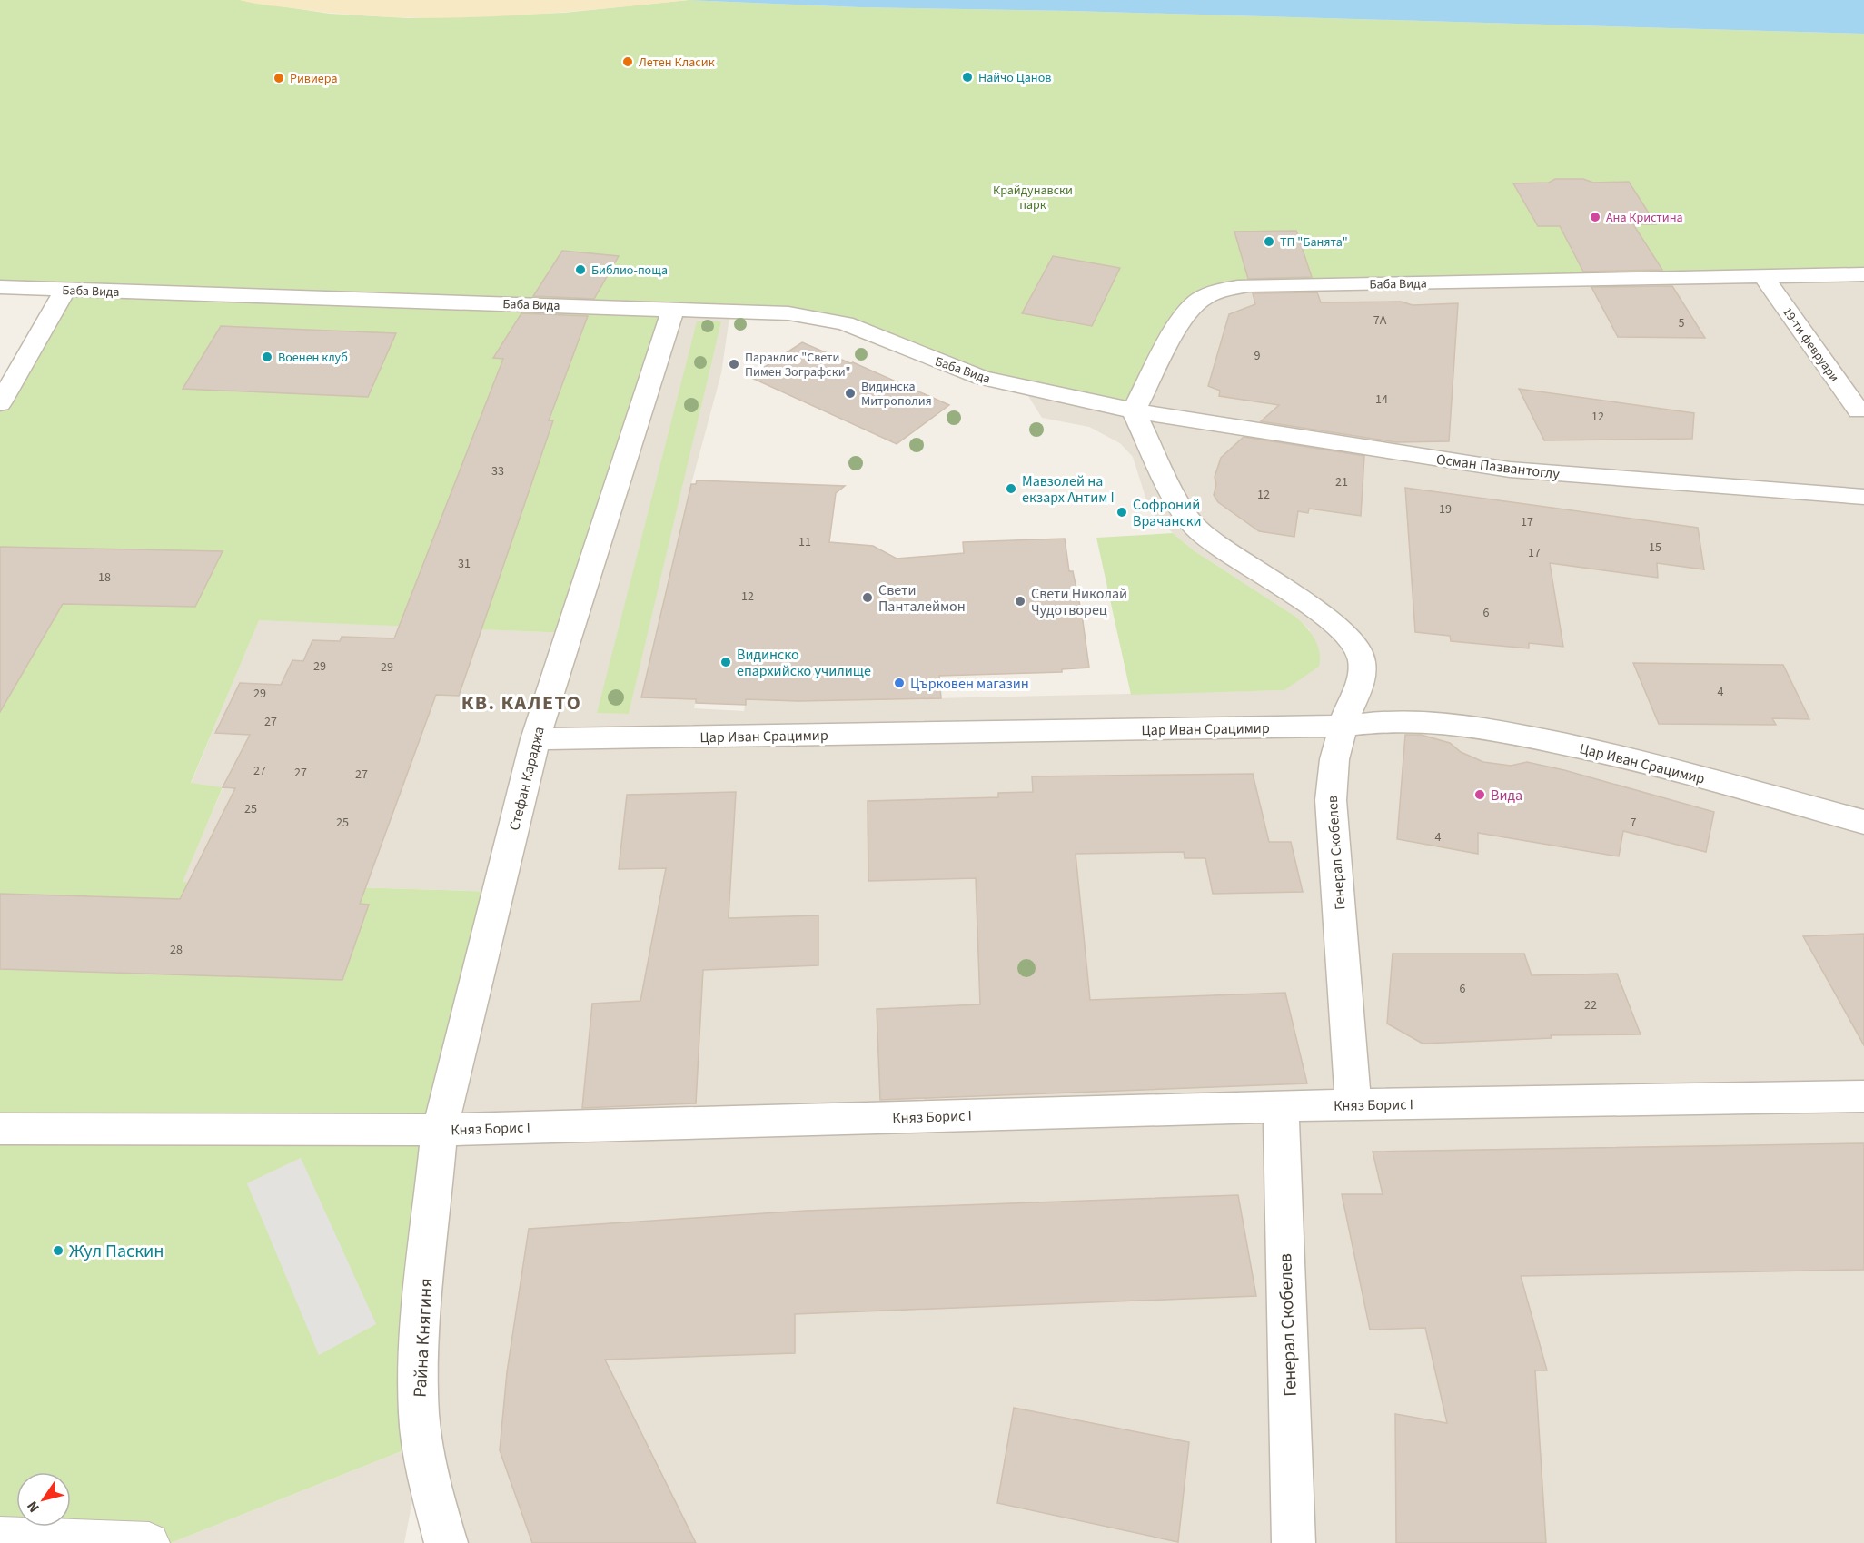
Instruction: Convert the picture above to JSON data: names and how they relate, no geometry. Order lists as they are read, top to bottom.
{
  "streets": {
    "street": [
      "Баба Вида",
      "19-ти февруари",
      "Осман Пазвантоглу",
      "Цар Иван Срацимир",
      "Стефан Караджа",
      "Генерал Скобелев",
      "Княз Борис I",
      "Райна Княгиня"
    ]
  },
  "crossings": [
    ["Баба Вида", "19-ти февруари"],
    ["Баба Вида", "Осман Пазвантоглу"],
    ["Баба Вида", "Стефан Караджа"],
    ["Баба Вида", "Генерал Скобелев"],
    ["Осман Пазвантоглу", "Генерал Скобелев"],
    ["Цар Иван Срацимир", "Стефан Караджа"],
    ["Цар Иван Срацимир", "Генерал Скобелев"],
    ["Стефан Караджа", "Княз Борис I"],
    ["Стефан Караджа", "Райна Княгиня"],
    ["Генерал Скобелев", "Княз Борис I"],
    ["Княз Борис I", "Райна Княгиня"]
  ],
  "districts": ["КВ. КАЛЕТО"],
  "parks": ["Крайдунавски парк"],
  "places": [
    "Летен Класик",
    "Найчо Цанов",
    "Ривиера",
    "Ана Кристина",
    "ТП \"Банята\"",
    "Библио-поща",
    "Военен клуб",
    "Параклис \"Свети Пимен Зографски\"",
    "Видинска Митрополия",
    "Мавзолей на екзарх Антим I",
    "Софроний Врачански",
    "Свети Панталеймон",
    "Свети Николай Чудотворец",
    "Видинско епархийско училище",
    "Църковен магазин",
    "Вида",
    "Жул Паскин"
  ],
  "house_numbers": [
    "7А",
    "5",
    "9",
    "14",
    "12",
    "33",
    "21",
    "12",
    "19",
    "17",
    "11",
    "15",
    "17",
    "31",
    "18",
    "12",
    "6",
    "29",
    "29",
    "4",
    "29",
    "27",
    "27",
    "27",
    "27",
    "25",
    "25",
    "7",
    "4",
    "28",
    "6",
    "22"
  ],
  "north": "bottom left"
}
